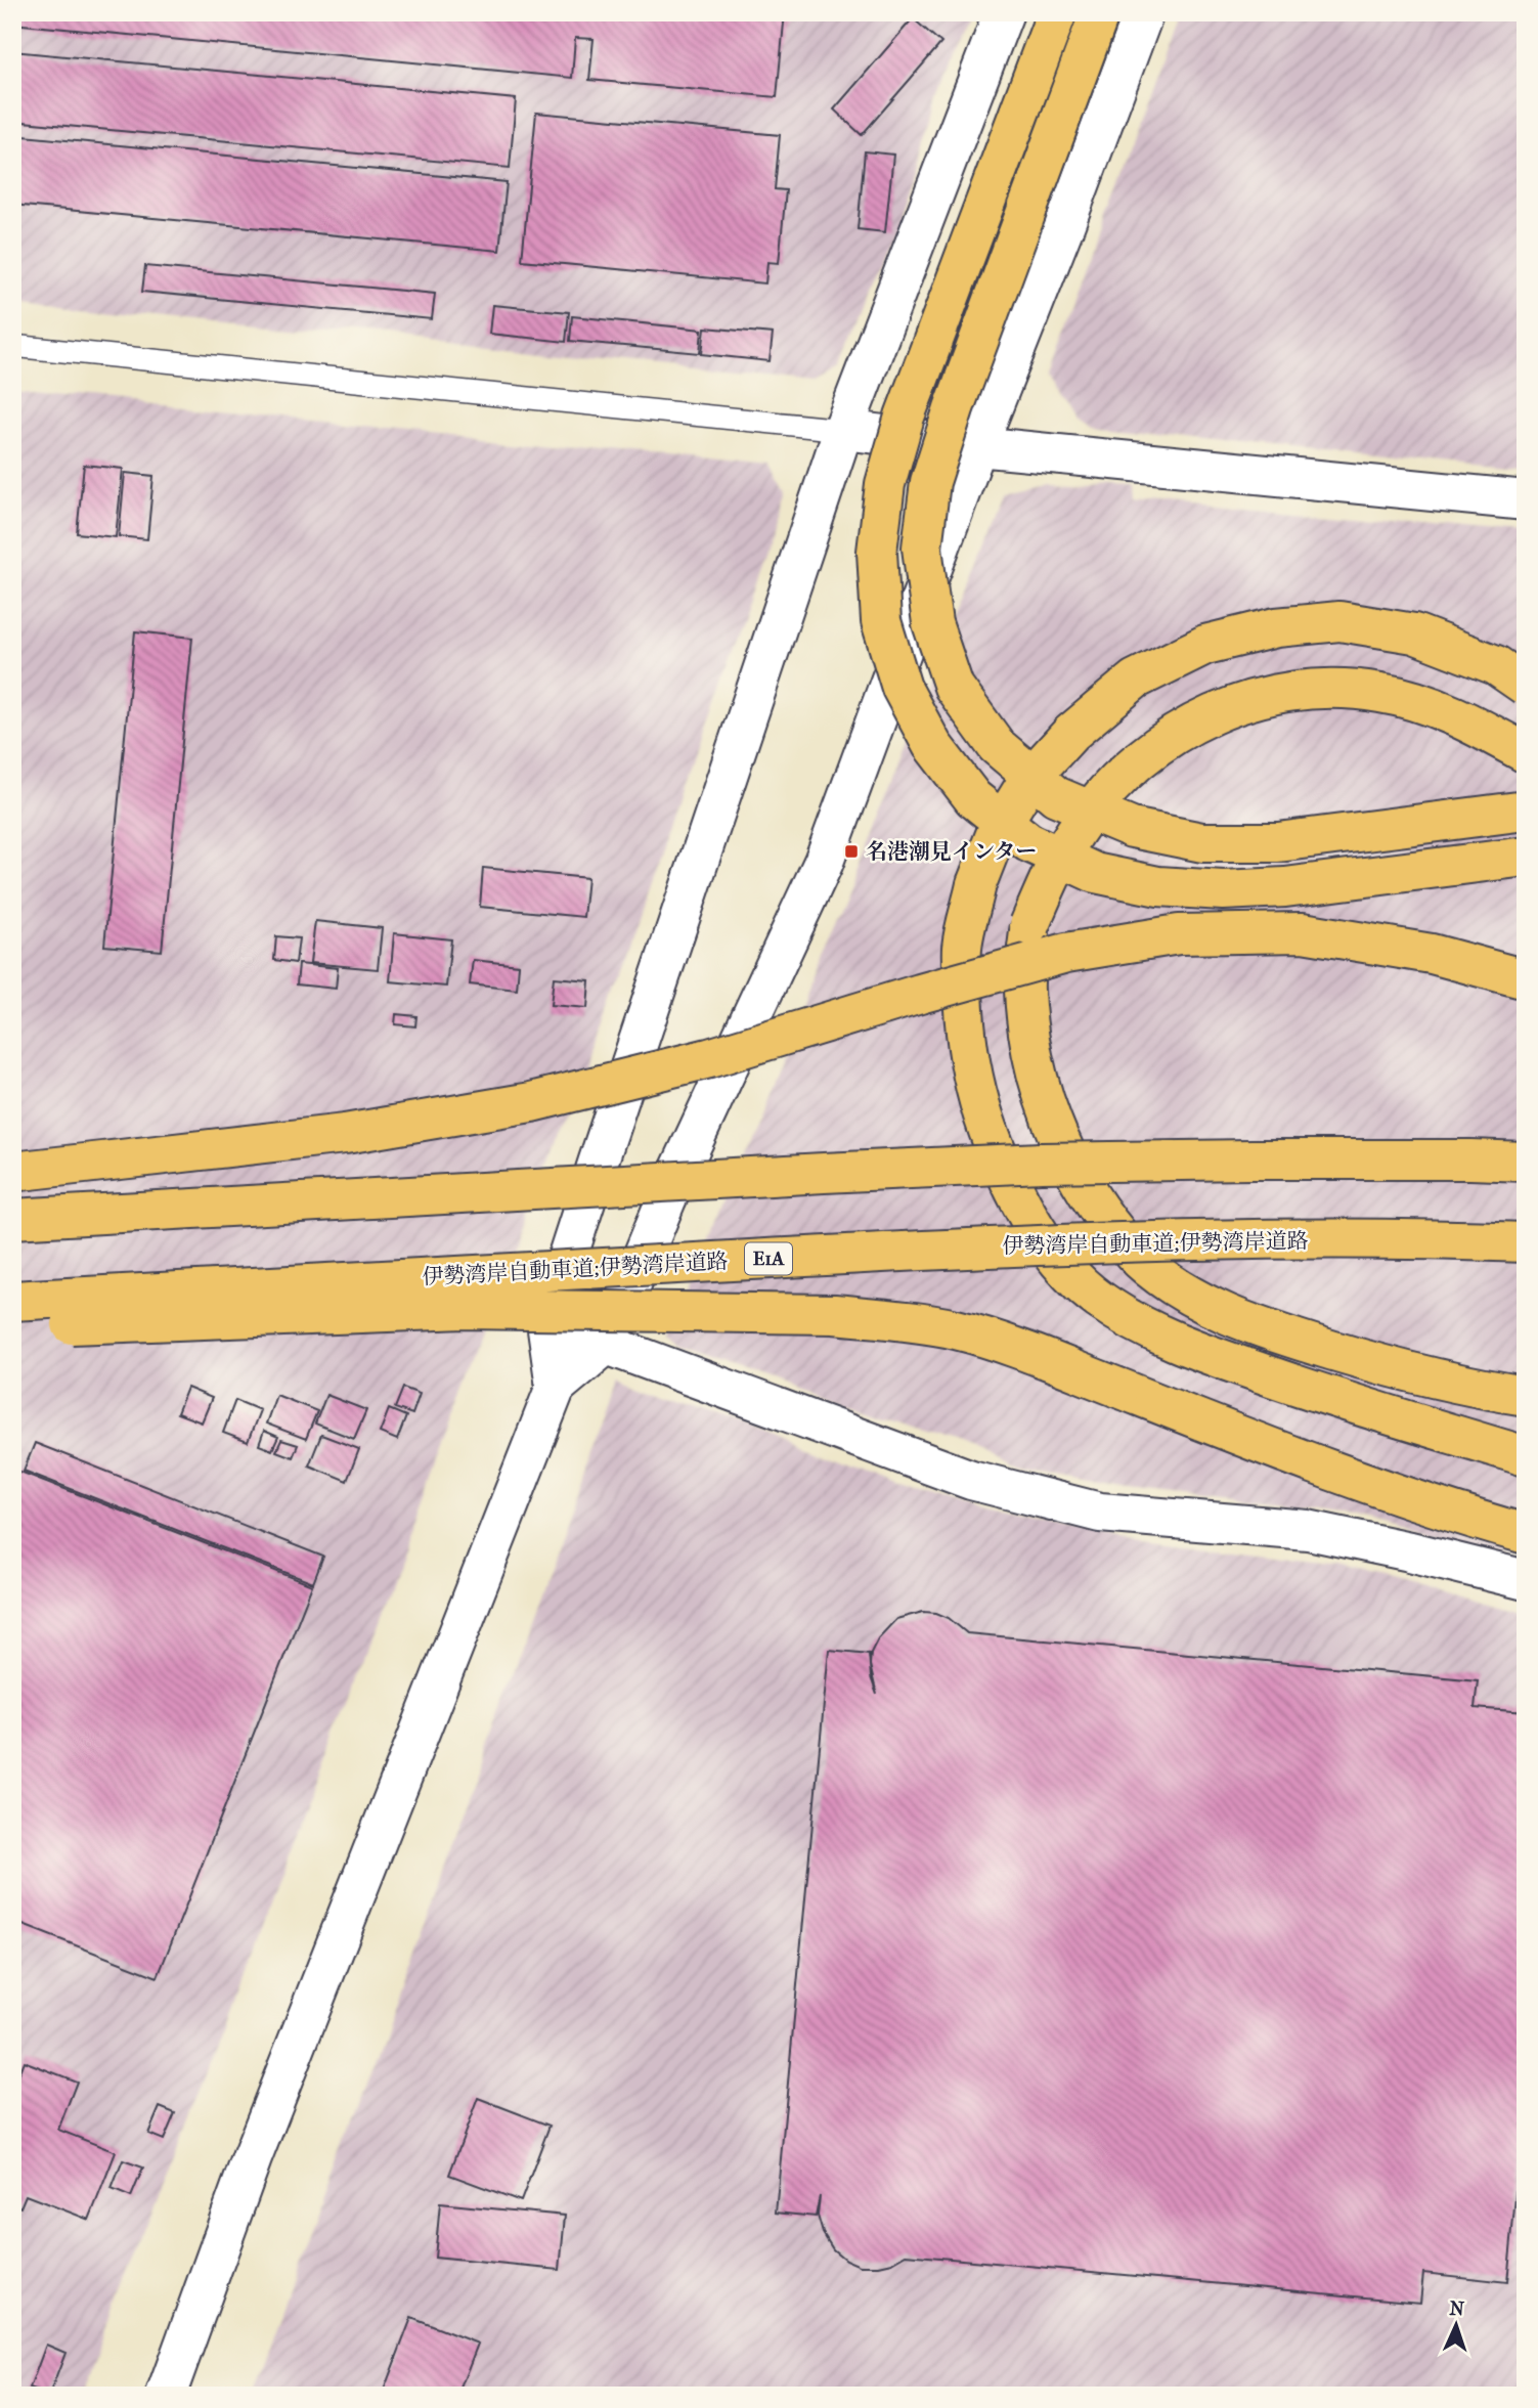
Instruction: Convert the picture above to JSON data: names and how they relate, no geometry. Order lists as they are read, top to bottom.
{
  "streets": {
    "highway": ["伊勢湾岸自動車道;伊勢湾岸道路", "E1A"]
  },
  "places": {
    "transit": ["名港潮見インター"]
  },
  "north": "top"
}
